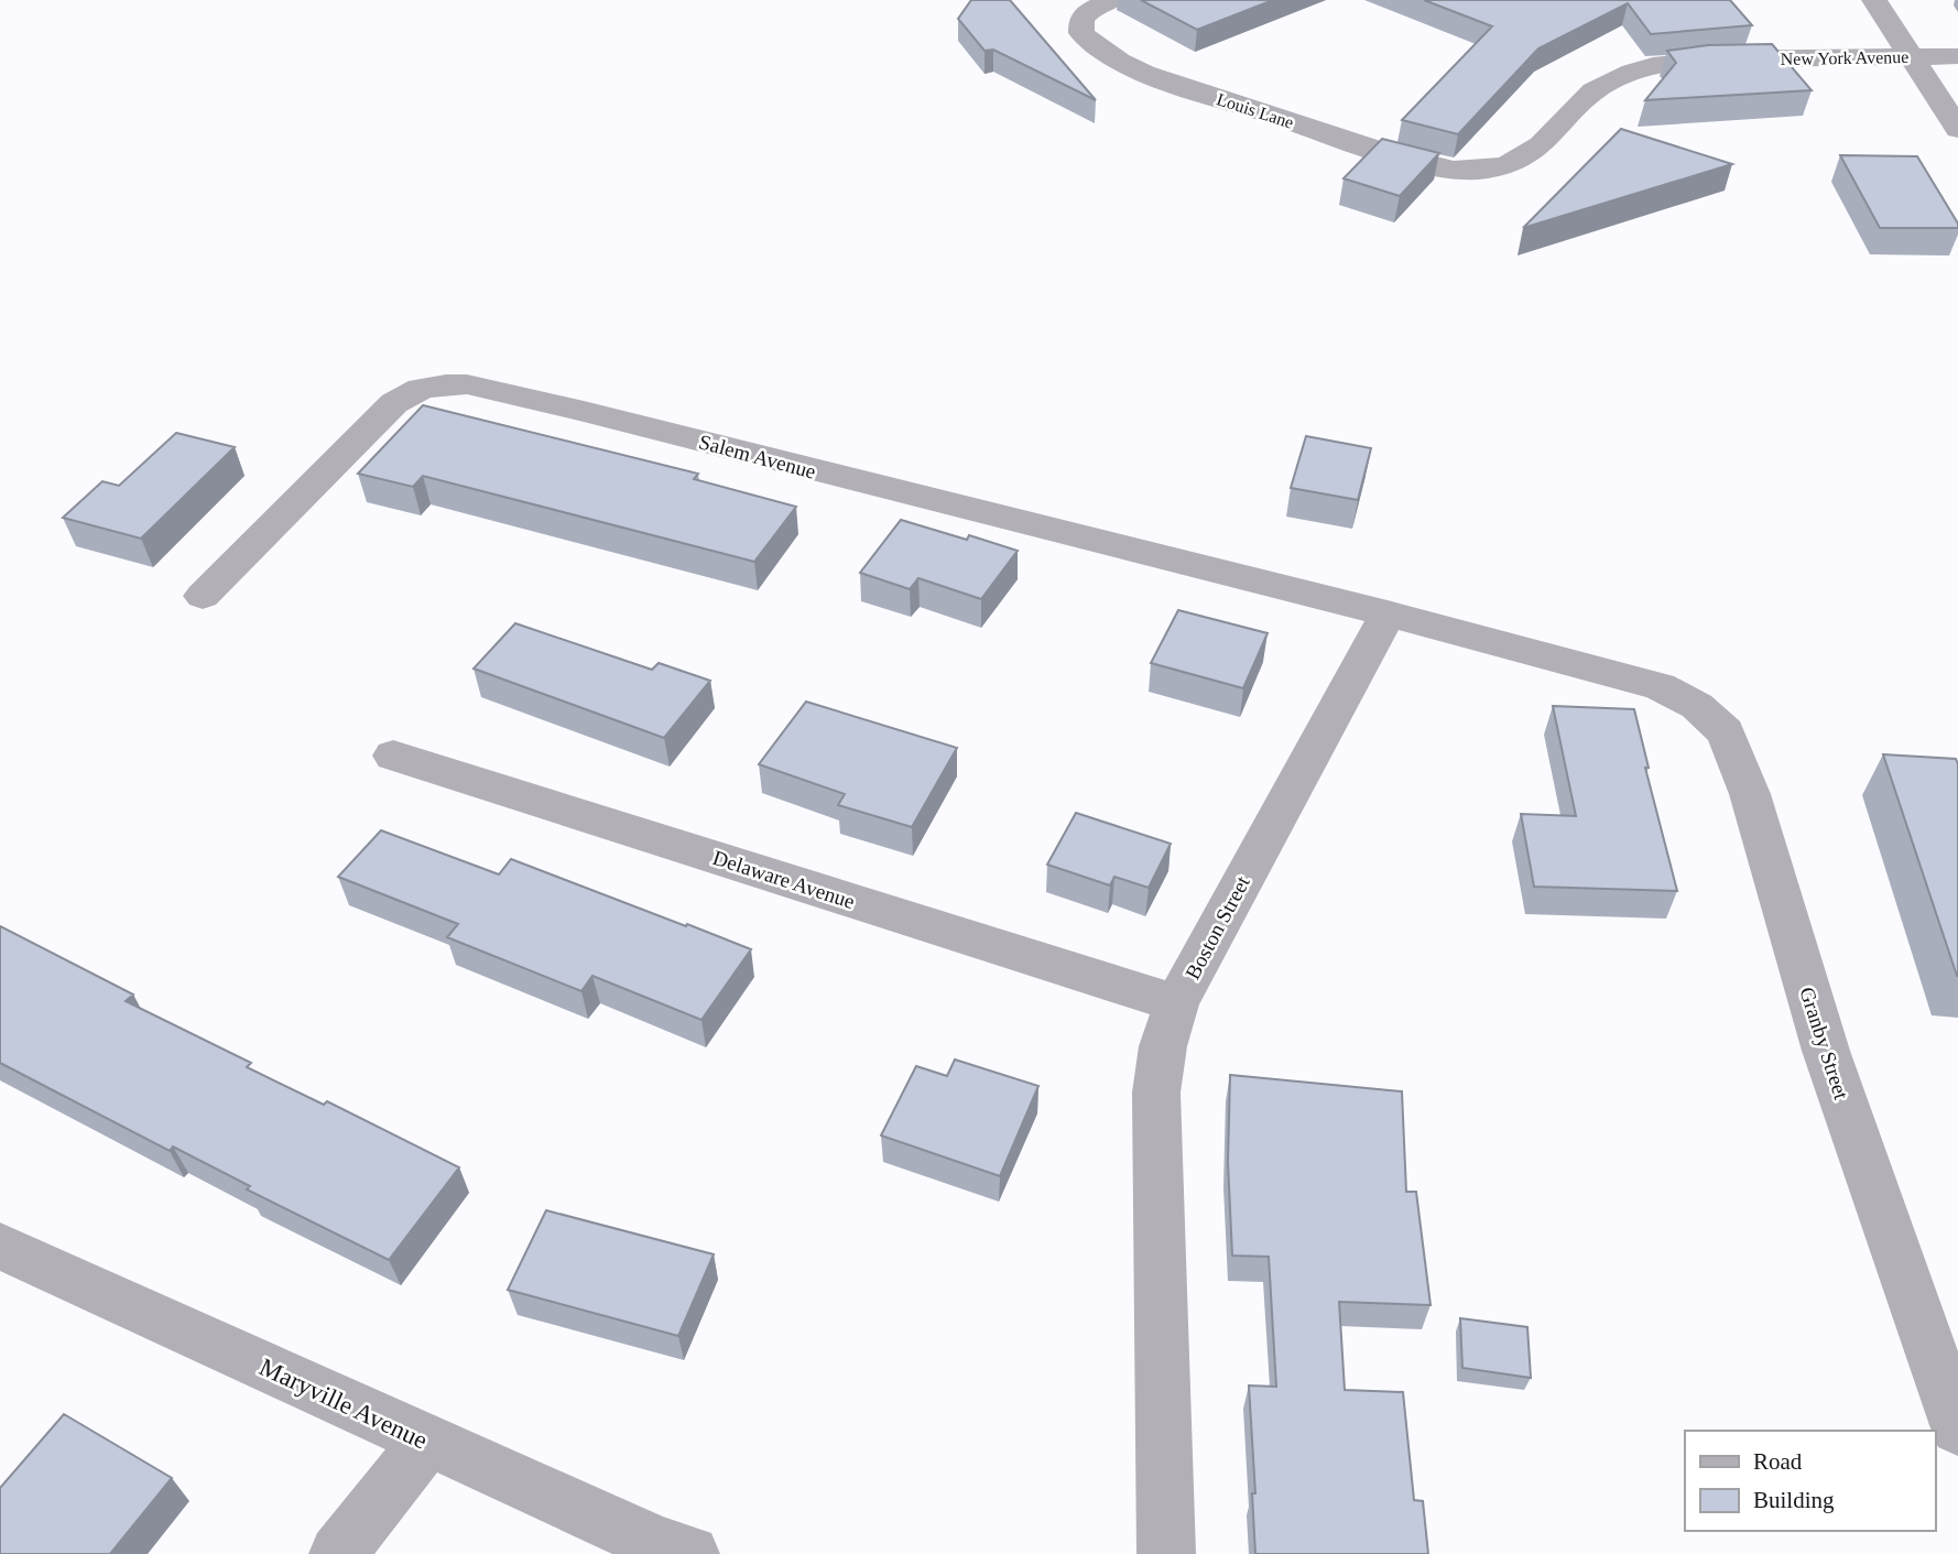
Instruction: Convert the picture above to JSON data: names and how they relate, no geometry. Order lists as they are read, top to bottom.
{
  "streets": {
    "street": [
      "New York Avenue",
      "Louis Lane",
      "Salem Avenue",
      "Delaware Avenue",
      "Boston Street",
      "Granby Street",
      "Maryville Avenue"
    ]
  },
  "crossings": [
    ["New York Avenue", "Louis Lane"],
    ["Salem Avenue", "Boston Street"],
    ["Salem Avenue", "Granby Street"],
    ["Delaware Avenue", "Boston Street"],
    ["Boston Street", "Granby Street"]
  ],
  "legend": ["Road", "Building"]
}
